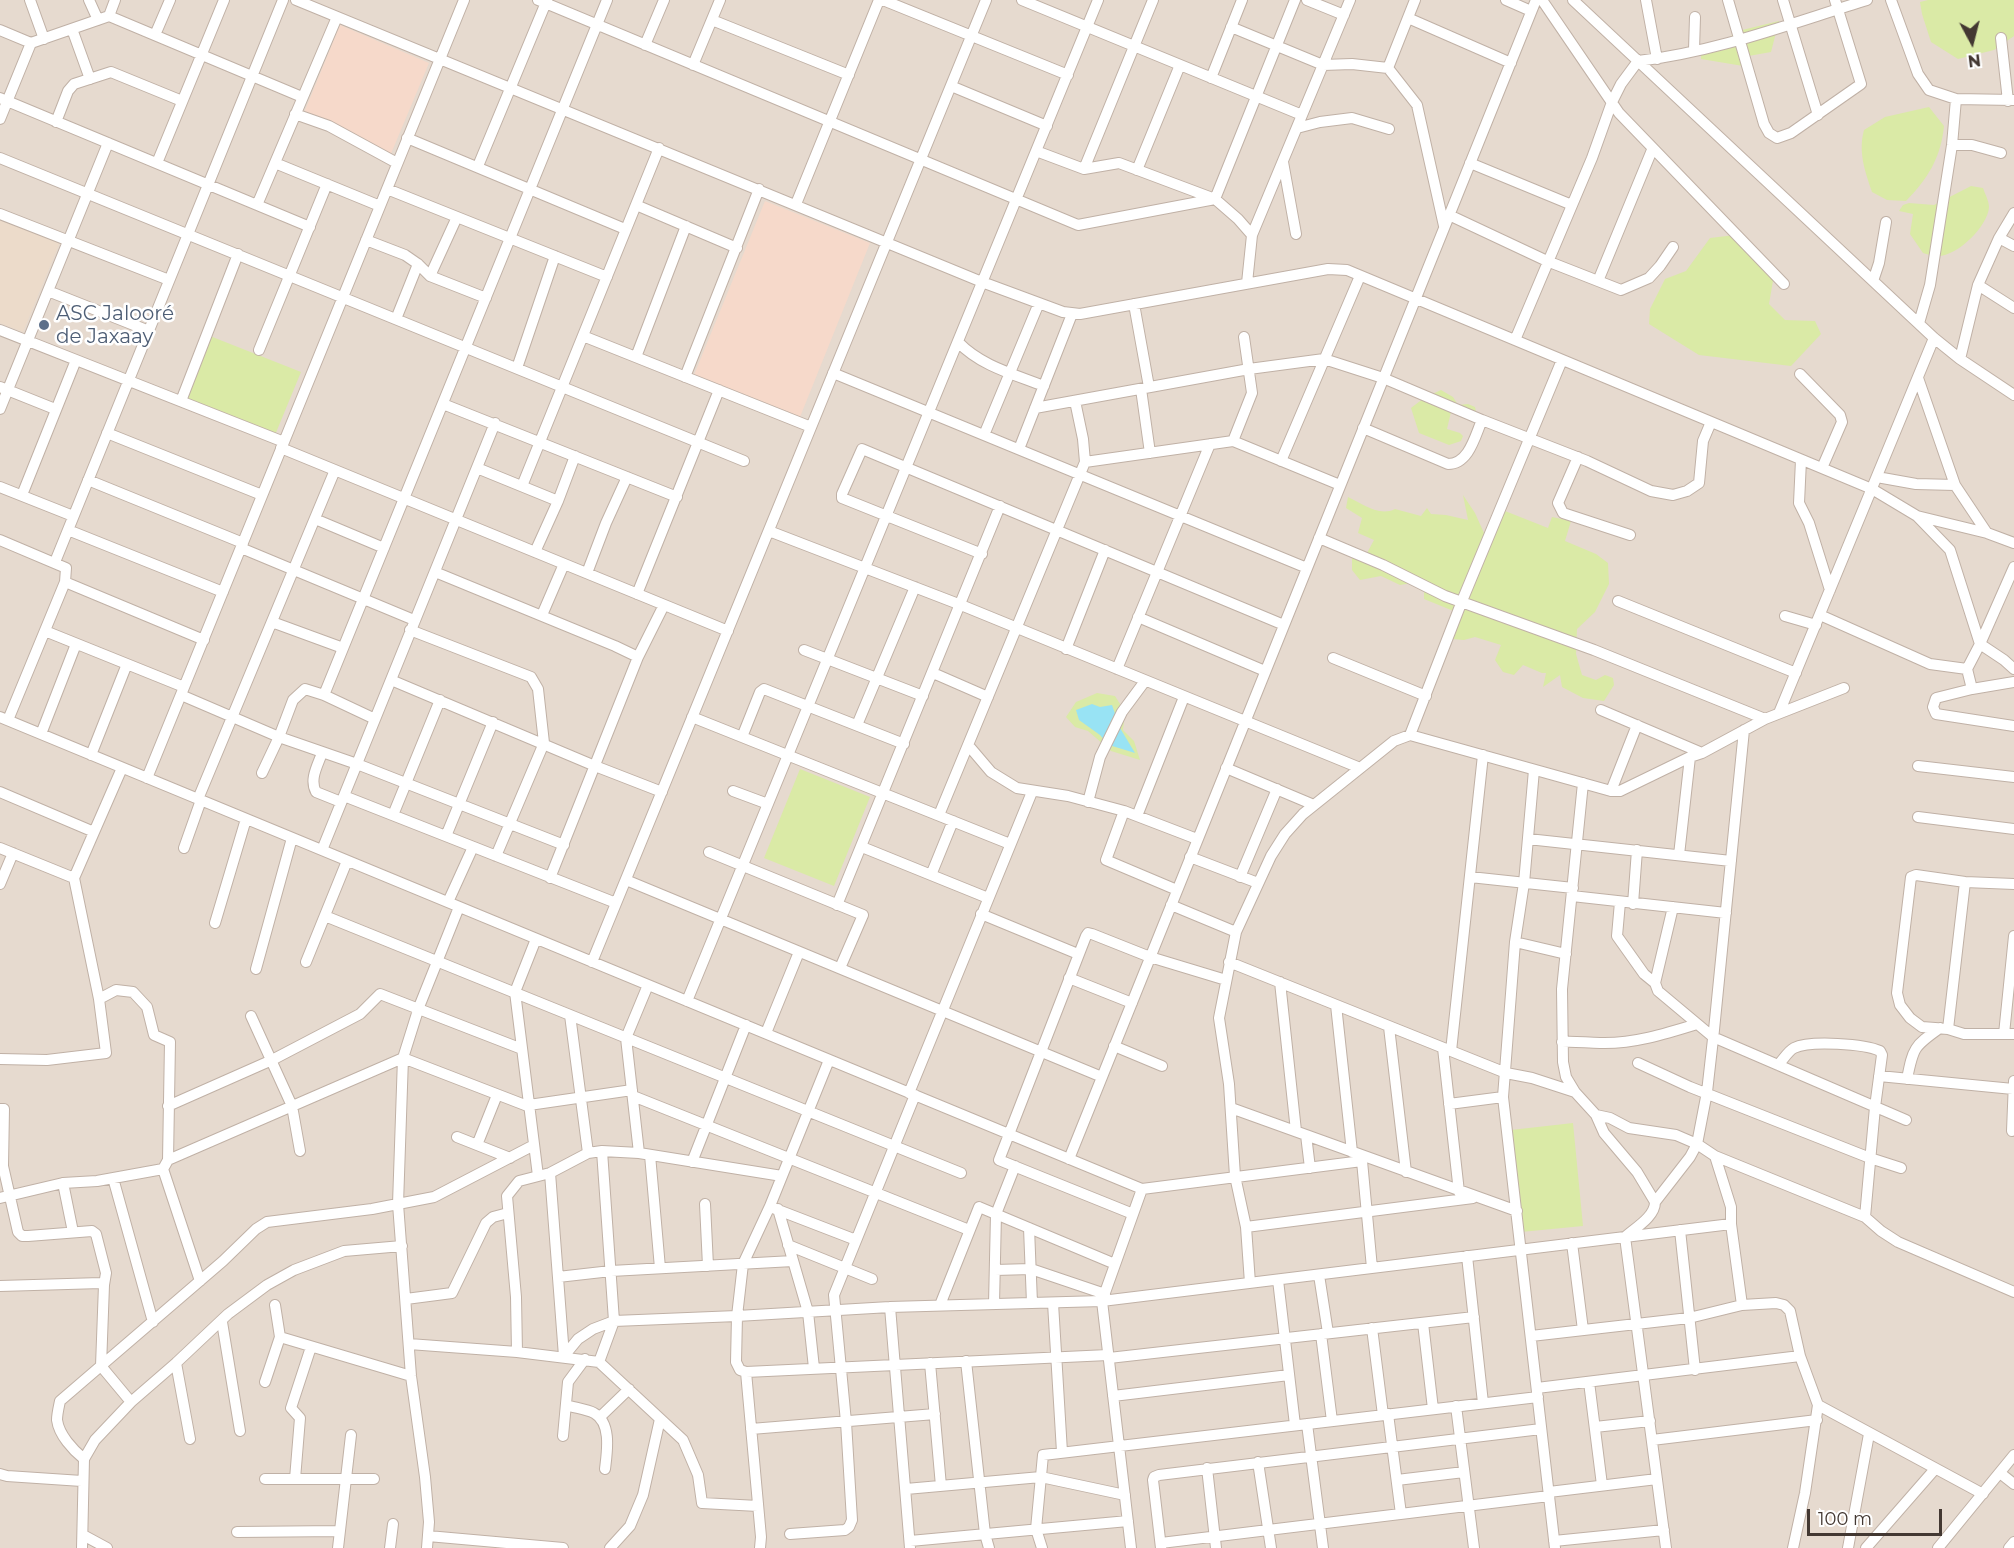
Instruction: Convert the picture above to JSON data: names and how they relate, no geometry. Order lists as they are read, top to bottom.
{
  "places": ["ASC Jalooré de Jaxaay"],
  "scale_bar": "100 m",
  "north": "bottom"
}
